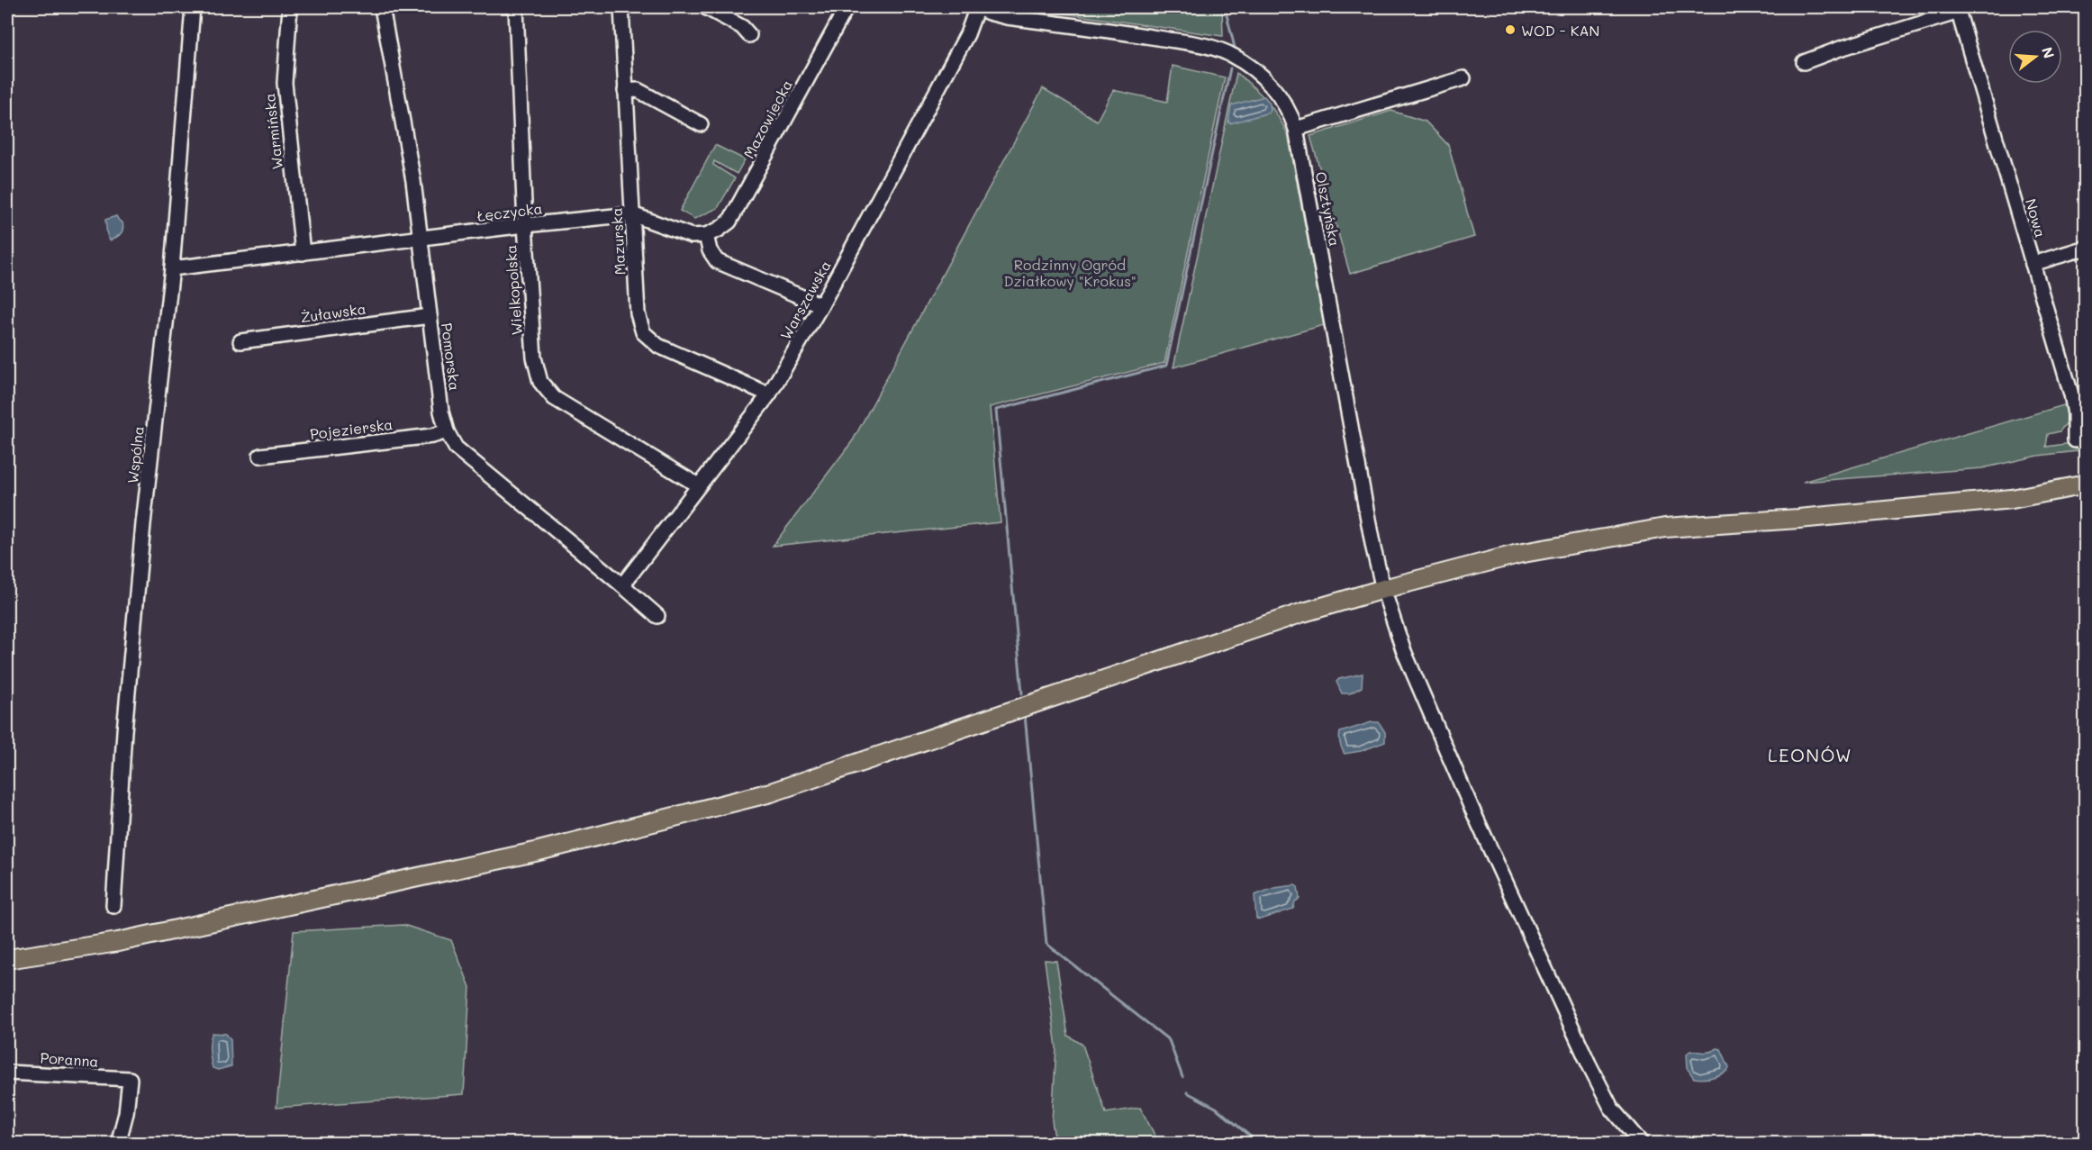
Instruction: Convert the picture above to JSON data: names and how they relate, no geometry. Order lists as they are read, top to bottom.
{
  "streets": {
    "street": [
      "Mazowiecka",
      "Warmińska",
      "Olsztyńska",
      "Łęczycka",
      "Nowa",
      "Mazurska",
      "Wielkopolska",
      "Warszawska",
      "Żuławska",
      "Pomorska",
      "Pojezierska",
      "Wspólna",
      "Poranna"
    ]
  },
  "crossings": [
    ["Mazowiecka", "Łęczycka"],
    ["Warmińska", "Łęczycka"],
    ["Olsztyńska", "Warszawska"],
    ["Łęczycka", "Mazurska"],
    ["Łęczycka", "Wielkopolska"],
    ["Łęczycka", "Pomorska"],
    ["Łęczycka", "Wspólna"],
    ["Mazurska", "Warszawska"],
    ["Wielkopolska", "Warszawska"],
    ["Warszawska", "Pomorska"],
    ["Żuławska", "Pomorska"],
    ["Pomorska", "Pojezierska"]
  ],
  "districts": ["LEONÓW"],
  "parks": ["Rodzinny Ogród Działkowy \"Krokus\""],
  "places": ["WOD - KAN"],
  "north": "right"
}
